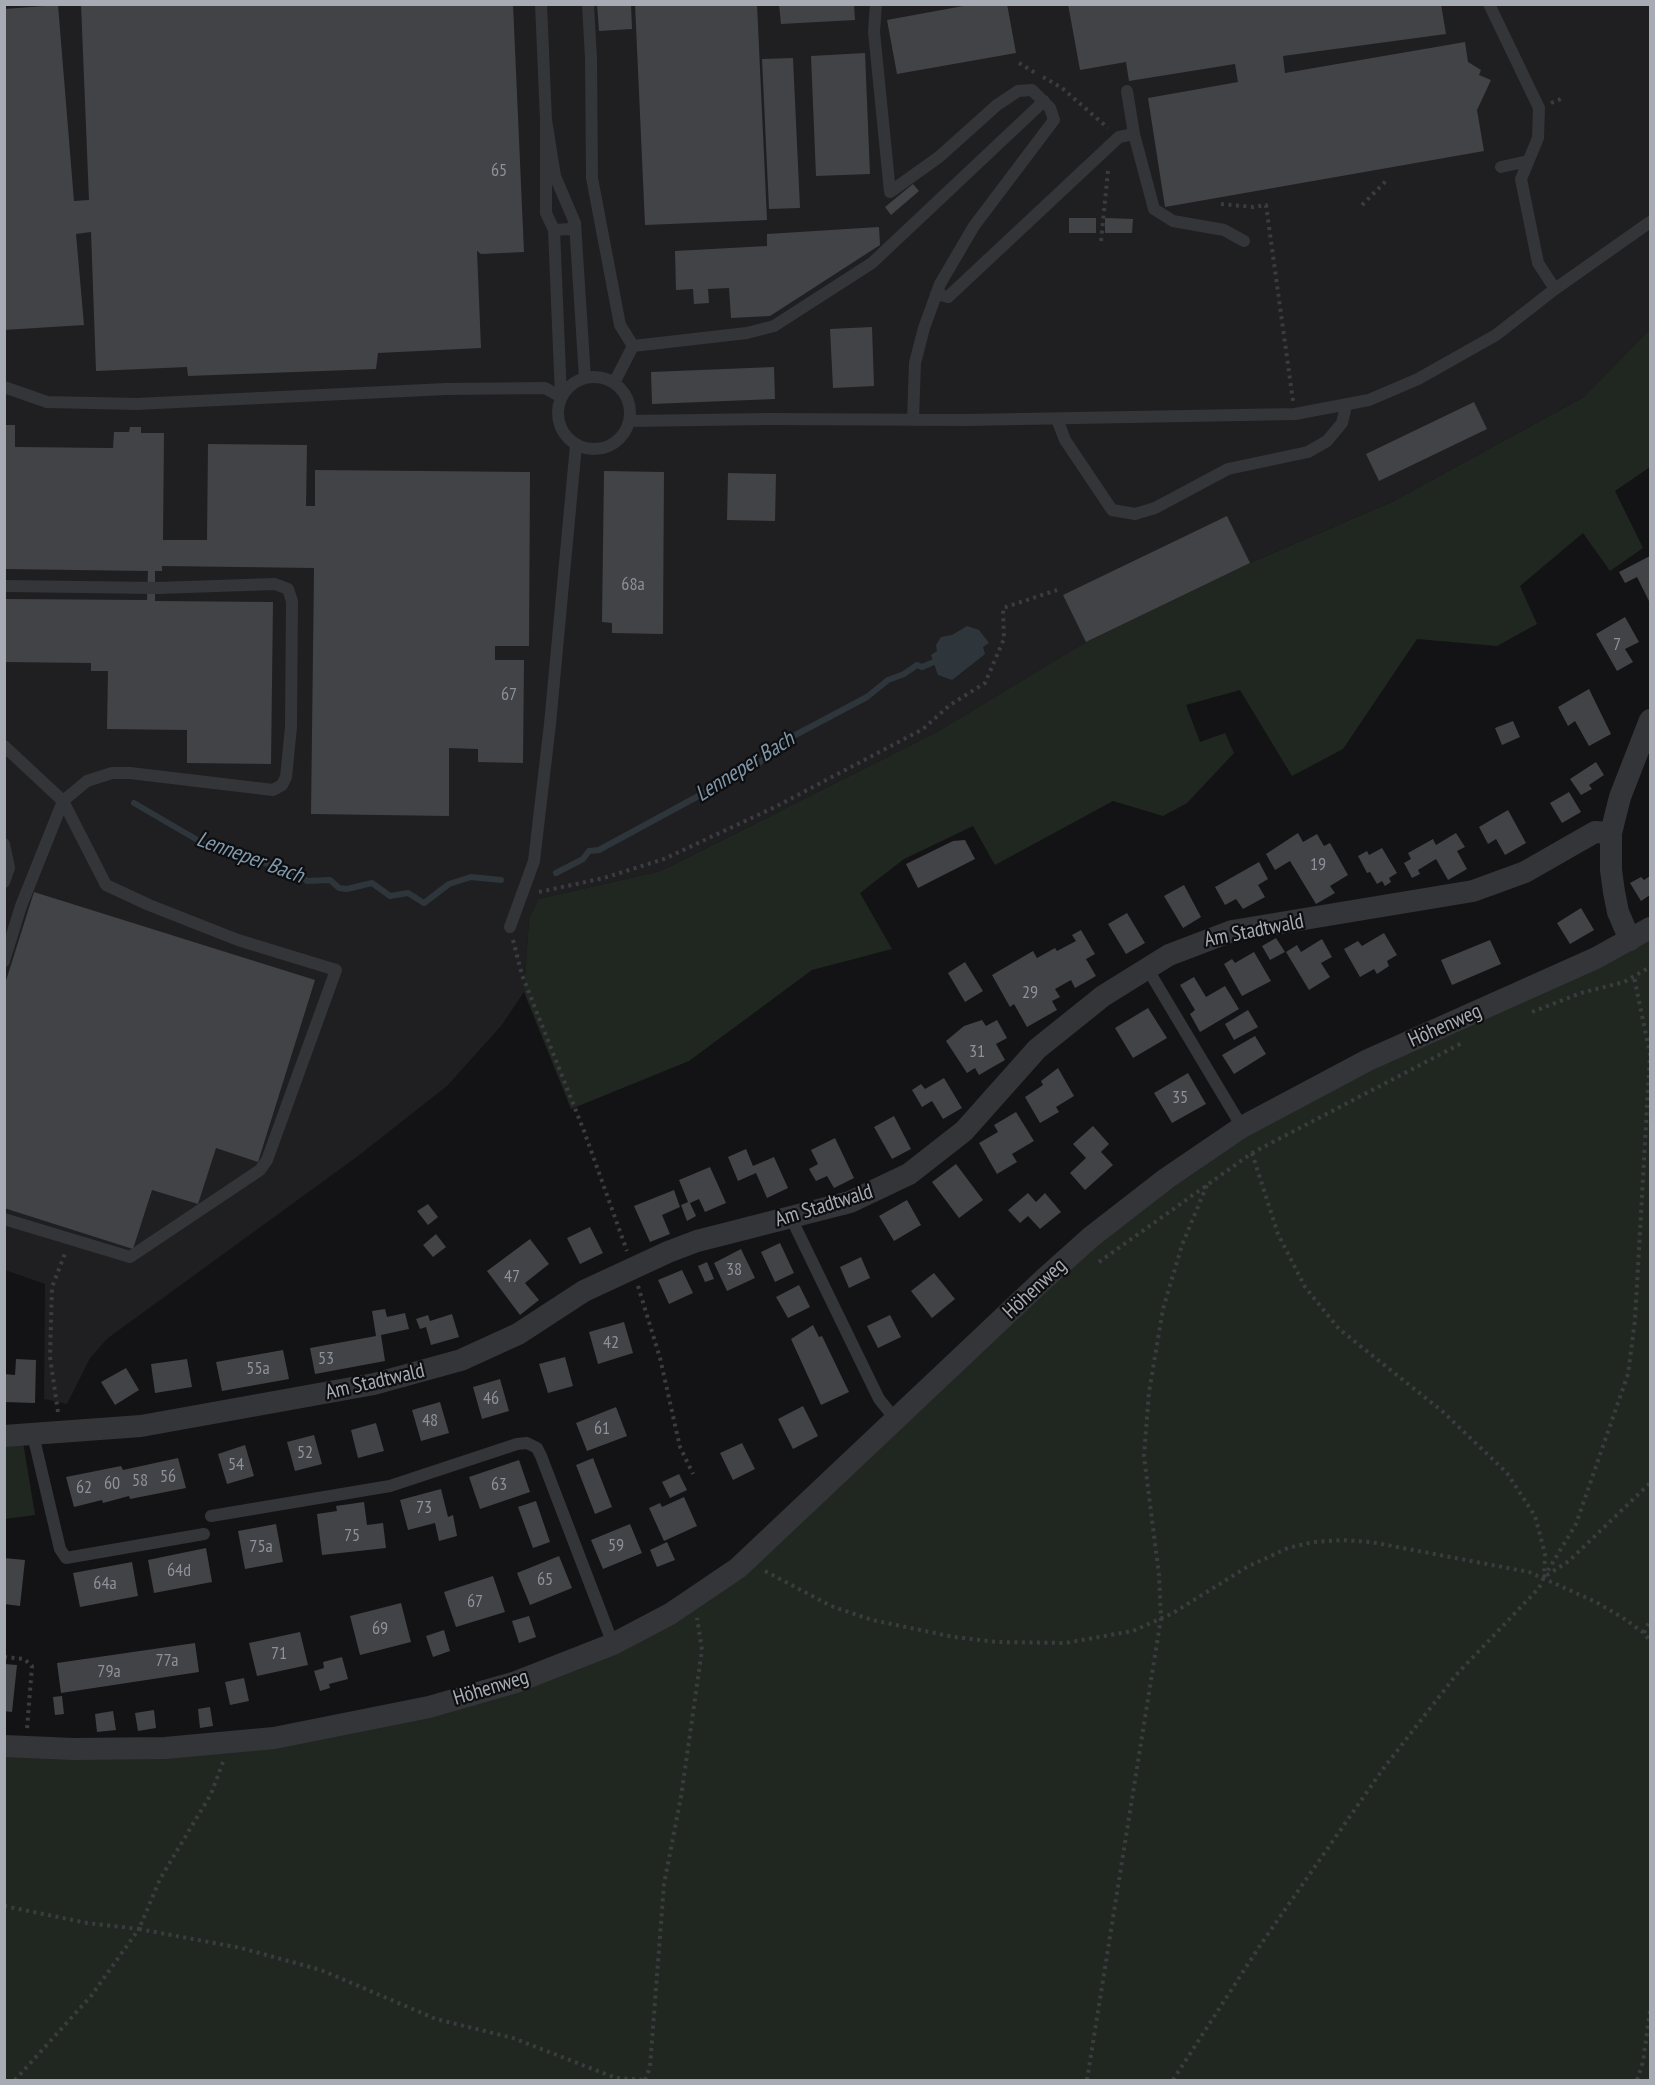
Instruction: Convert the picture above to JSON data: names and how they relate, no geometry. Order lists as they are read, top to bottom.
{
  "streets": {
    "street": ["Am Stadtwald", "Höhenweg"]
  },
  "water": ["Lenneper Bach"],
  "house_numbers": [
    "65",
    "68a",
    "7",
    "67",
    "19",
    "29",
    "31",
    "35",
    "38",
    "47",
    "42",
    "53",
    "55a",
    "46",
    "48",
    "61",
    "52",
    "54",
    "56",
    "58",
    "60",
    "63",
    "62",
    "73",
    "75",
    "59",
    "75a",
    "64d",
    "65",
    "64a",
    "67",
    "69",
    "71",
    "77a",
    "79a"
  ]
}
